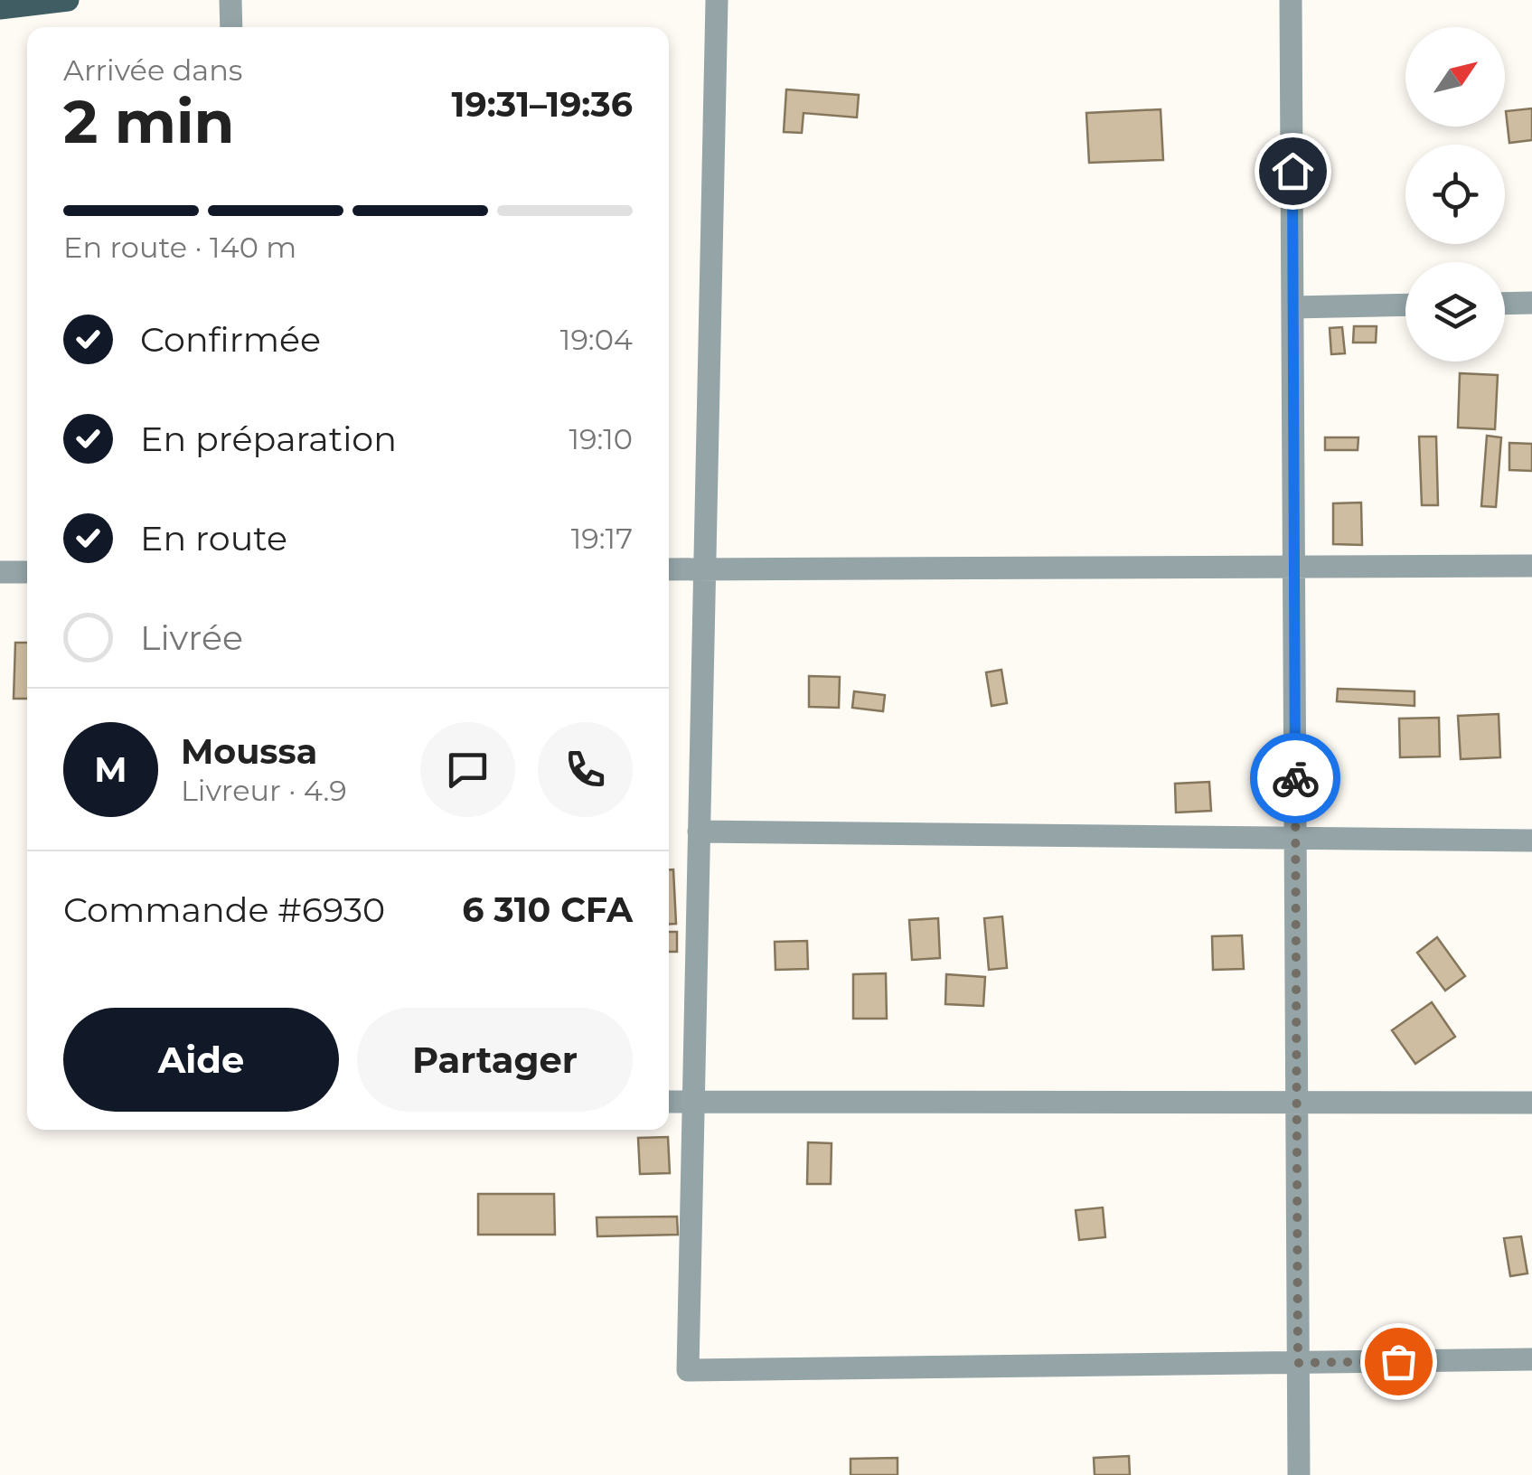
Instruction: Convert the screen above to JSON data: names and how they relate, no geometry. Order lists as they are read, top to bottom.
{
  "north": "top right",
  "page": {
    "heading": ["2 min", "Arrivée dans", "19:31–19:36"],
    "panel": [
      "Moussa",
      "Livreur · 4.9",
      "Commande #6930",
      "6 310 CFA"
    ],
    "bar": "En route · 140 m",
    "list": [
      ["Confirmée", "19:04"],
      ["En préparation", "19:10"],
      ["En route", "19:17"],
      "Livrée"
    ],
    "round": "M",
    "buttons": ["Aide", "Partager"]
  }
}
